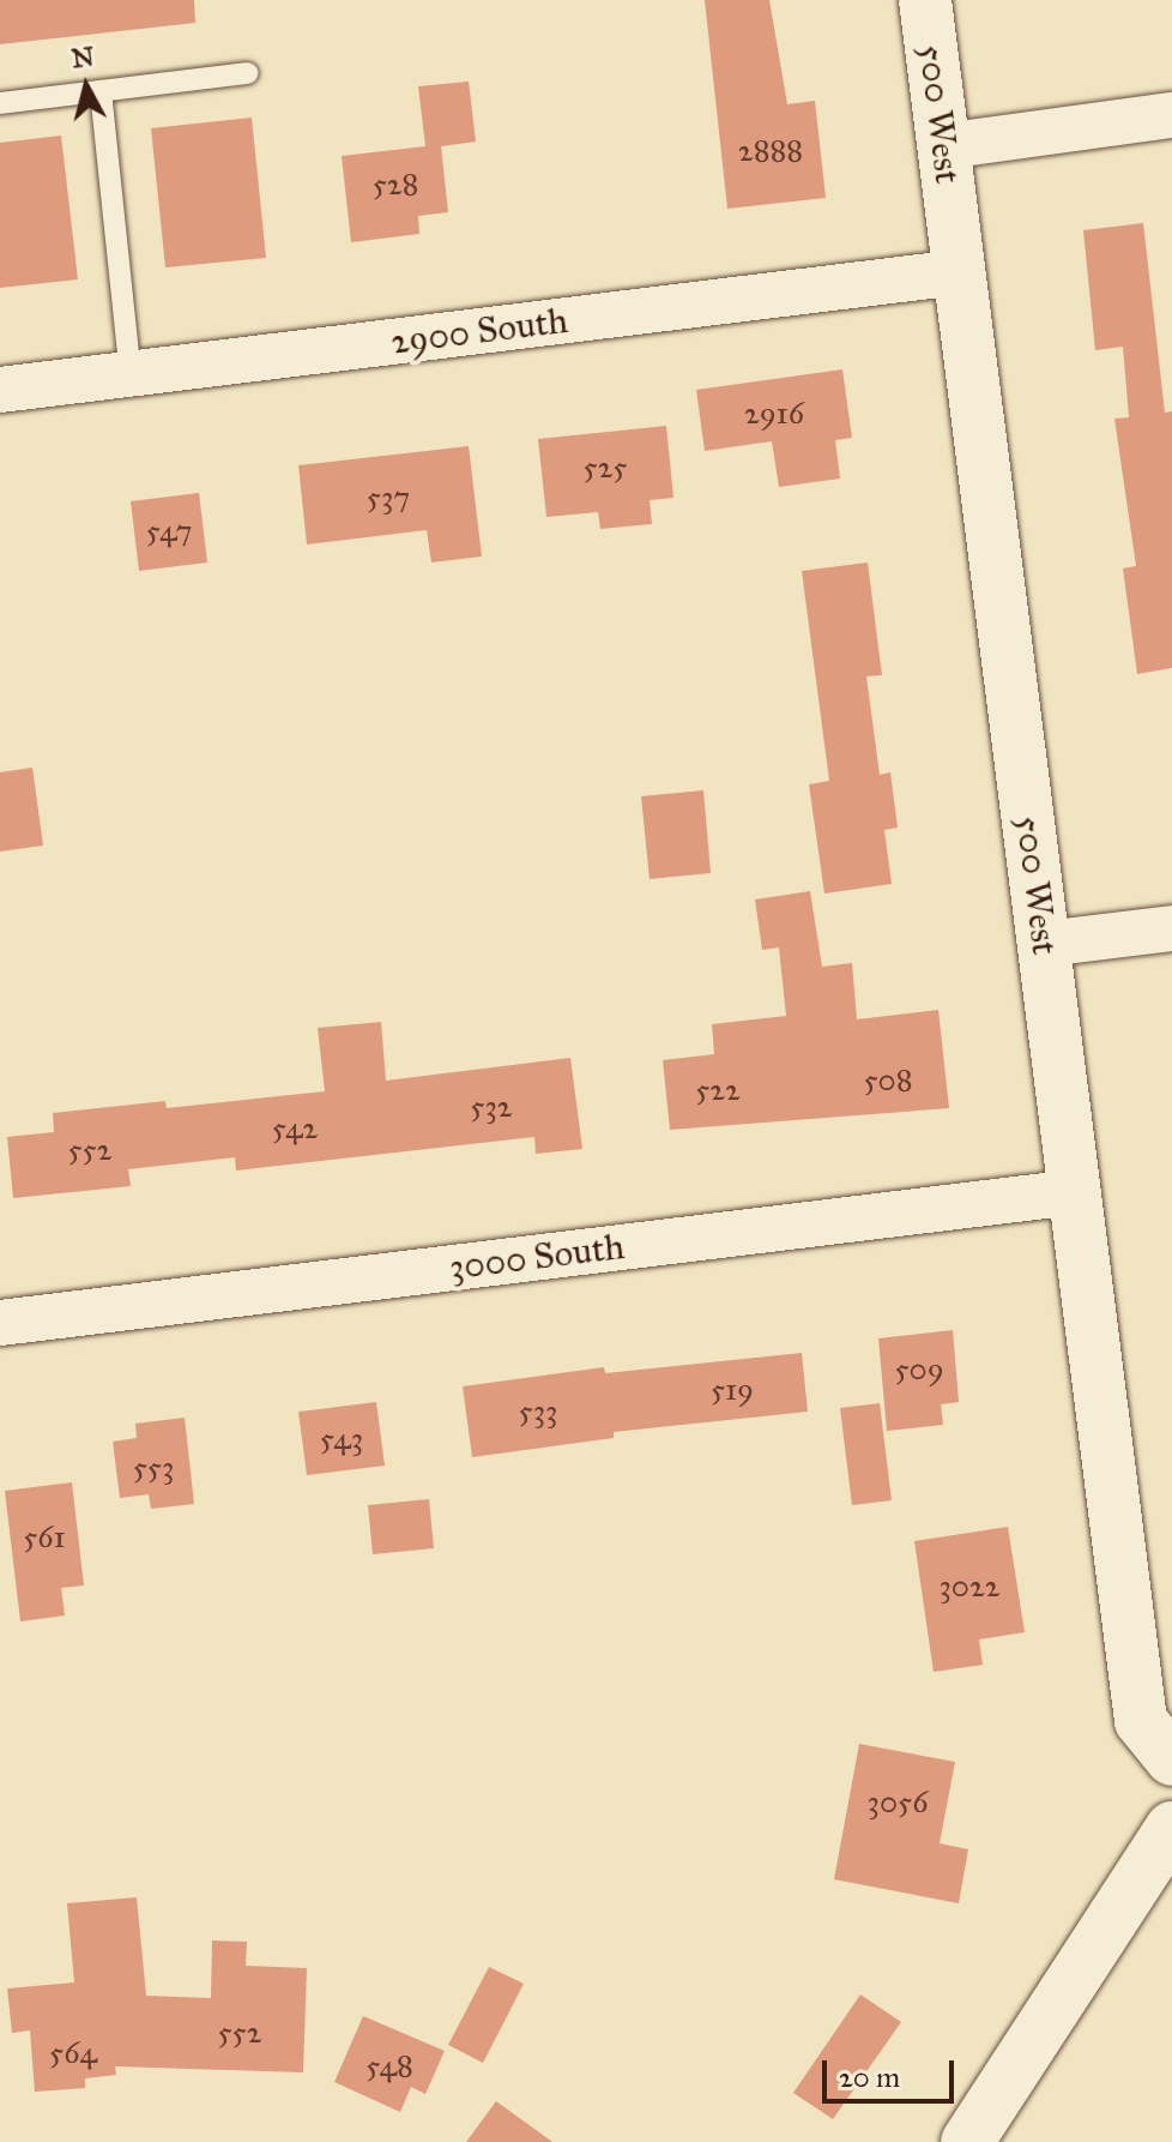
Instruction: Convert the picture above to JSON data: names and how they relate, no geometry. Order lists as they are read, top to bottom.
{
  "streets": {
    "street": ["500 West", "2900 South", "3000 South"]
  },
  "crossings": [
    ["500 West", "2900 South"],
    ["500 West", "3000 South"]
  ],
  "house_numbers": [
    "2888",
    "528",
    "2916",
    "525",
    "537",
    "547",
    "508",
    "522",
    "532",
    "542",
    "552",
    "509",
    "519",
    "533",
    "543",
    "553",
    "561",
    "3022",
    "3056",
    "552",
    "564",
    "548"
  ],
  "scale_bar": "20 m",
  "north": "top"
}
